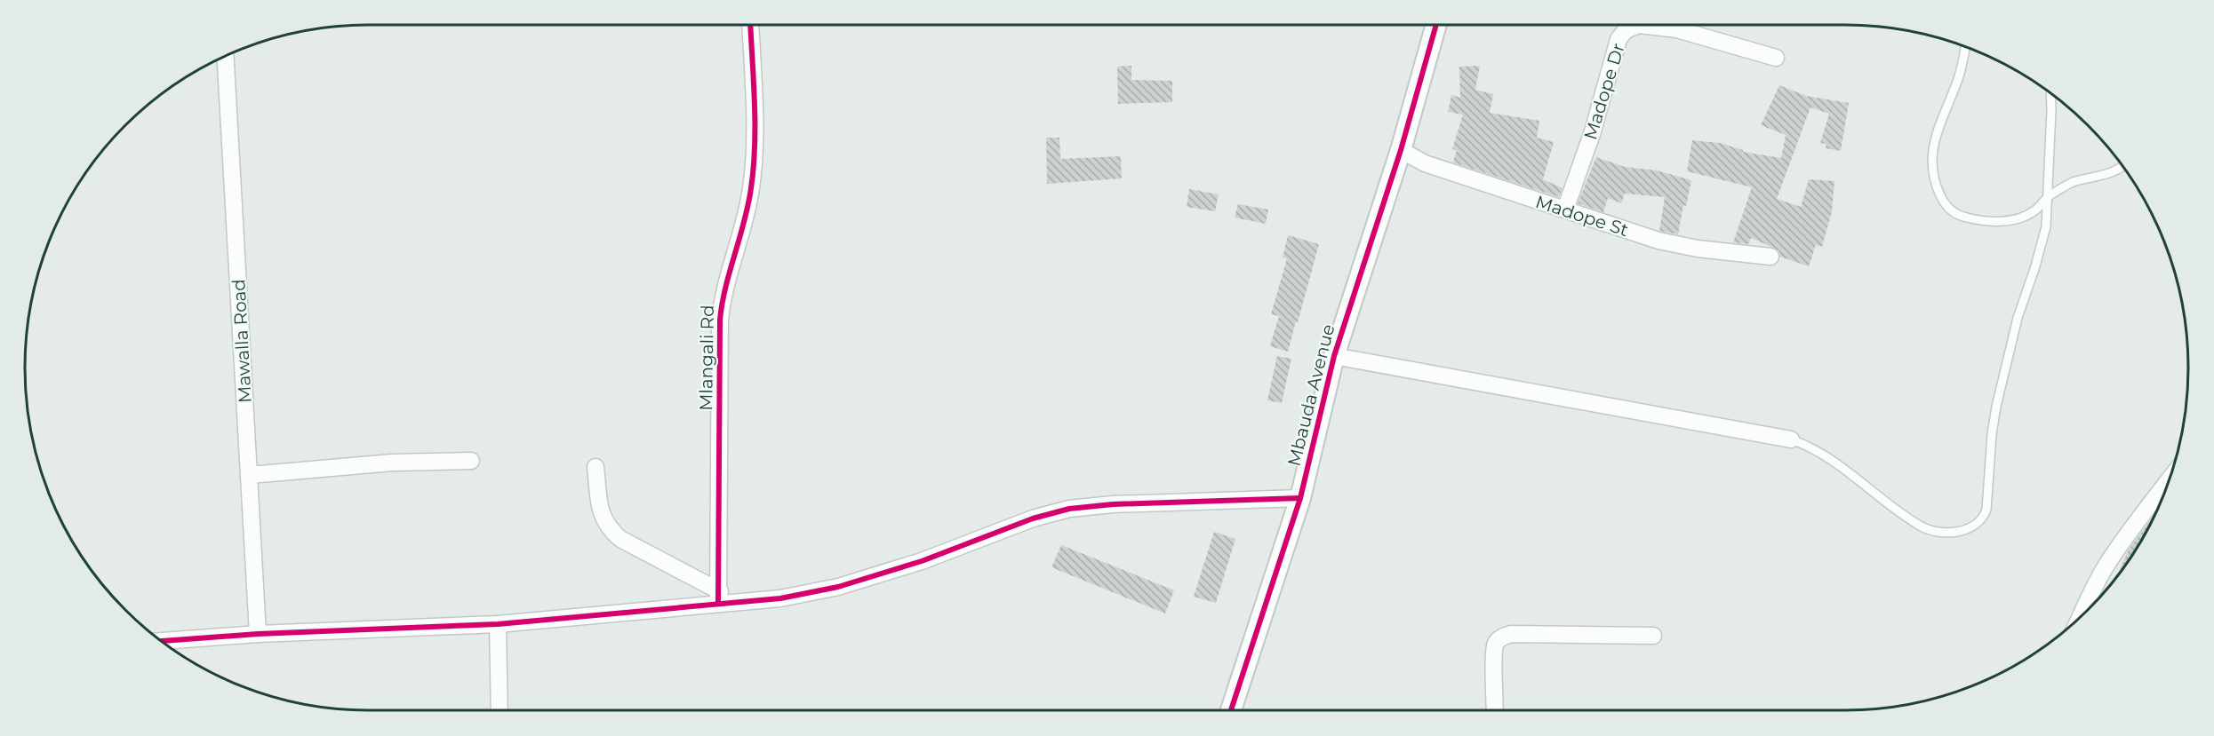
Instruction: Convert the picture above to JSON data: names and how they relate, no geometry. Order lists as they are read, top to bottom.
{
  "streets": {
    "street": [
      "Madope Dr",
      "Madope St",
      "Mawalla Road",
      "Mlangali Rd",
      "Mbauda Avenue"
    ]
  },
  "crossings": [
    ["Madope Dr", "Madope St"],
    ["Madope St", "Mbauda Avenue"]
  ]
}
